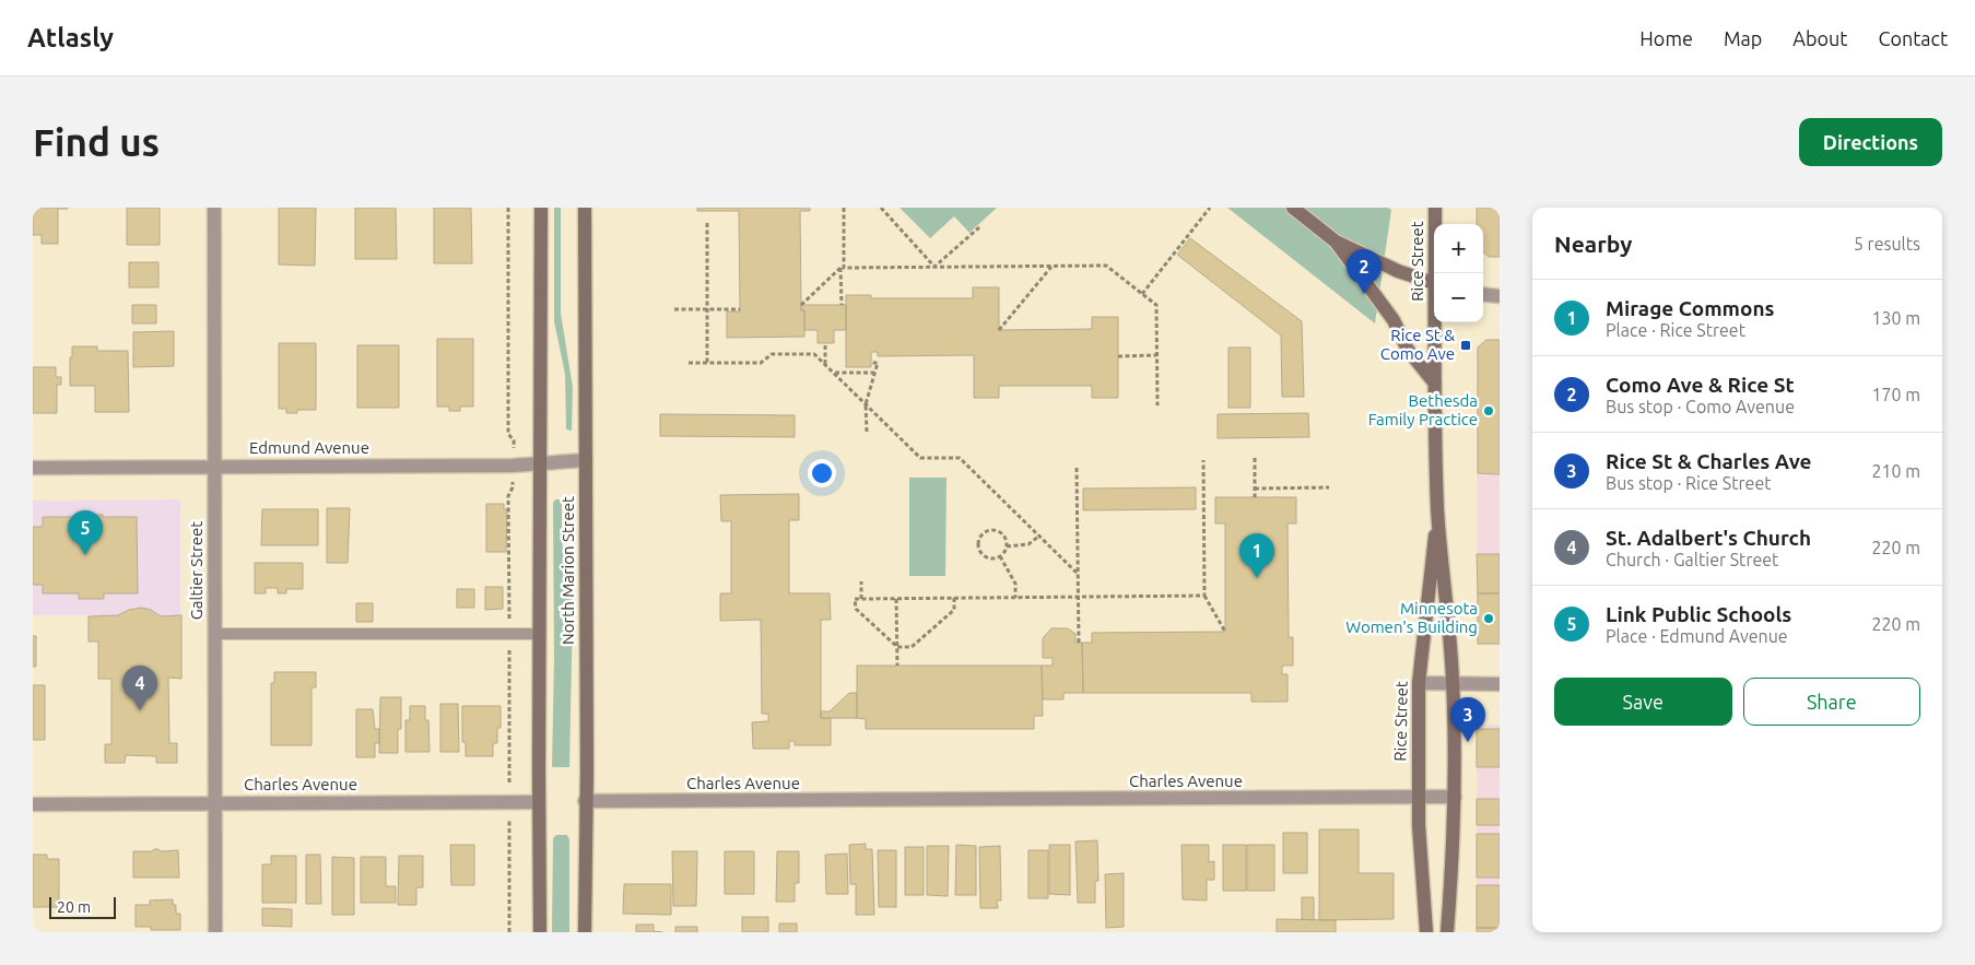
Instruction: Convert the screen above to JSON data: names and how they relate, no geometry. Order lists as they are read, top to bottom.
{
  "streets": {
    "main road": ["Rice Street", "North Marion Street"],
    "street": ["Edmund Avenue", "Galtier Street", "Charles Avenue"]
  },
  "crossings": [
    ["Rice Street", "Charles Avenue"],
    ["Edmund Avenue", "Galtier Street"],
    ["Edmund Avenue", "North Marion Street"],
    ["Galtier Street", "Charles Avenue"],
    ["North Marion Street", "Charles Avenue"]
  ],
  "places": {
    "transit": ["Rice St & Como Ave"],
    "other": ["Bethesda Family Practice", "Minnesota Women's Building"]
  },
  "scale_bar": "20 m",
  "page": {
    "header": "Atlasly",
    "nav": [
      "Home",
      "Map",
      "About",
      "Contact"
    ],
    "buttons": [
      "Directions",
      ["Save", "Share"]
    ],
    "title": "Find us",
    "heading": ["Nearby", "5 results"],
    "map_buttons": ["+", "−"],
    "pins": [
      "2",
      "5",
      "1",
      "4",
      "3"
    ],
    "list": [
      {
        "mark": "1",
        "name": "Mirage Commons",
        "note": "Place · Rice Street",
        "value": "130 m"
      },
      {
        "mark": "2",
        "name": "Como Ave & Rice St",
        "note": "Bus stop · Como Avenue",
        "value": "170 m"
      },
      {
        "mark": "3",
        "name": "Rice St & Charles Ave",
        "note": "Bus stop · Rice Street",
        "value": "210 m"
      },
      {
        "mark": "4",
        "name": "St. Adalbert's Church",
        "note": "Church · Galtier Street",
        "value": "220 m"
      },
      {
        "mark": "5",
        "name": "Link Public Schools",
        "note": "Place · Edmund Avenue",
        "value": "220 m"
      }
    ],
    "scale": "20 m"
  }
}
